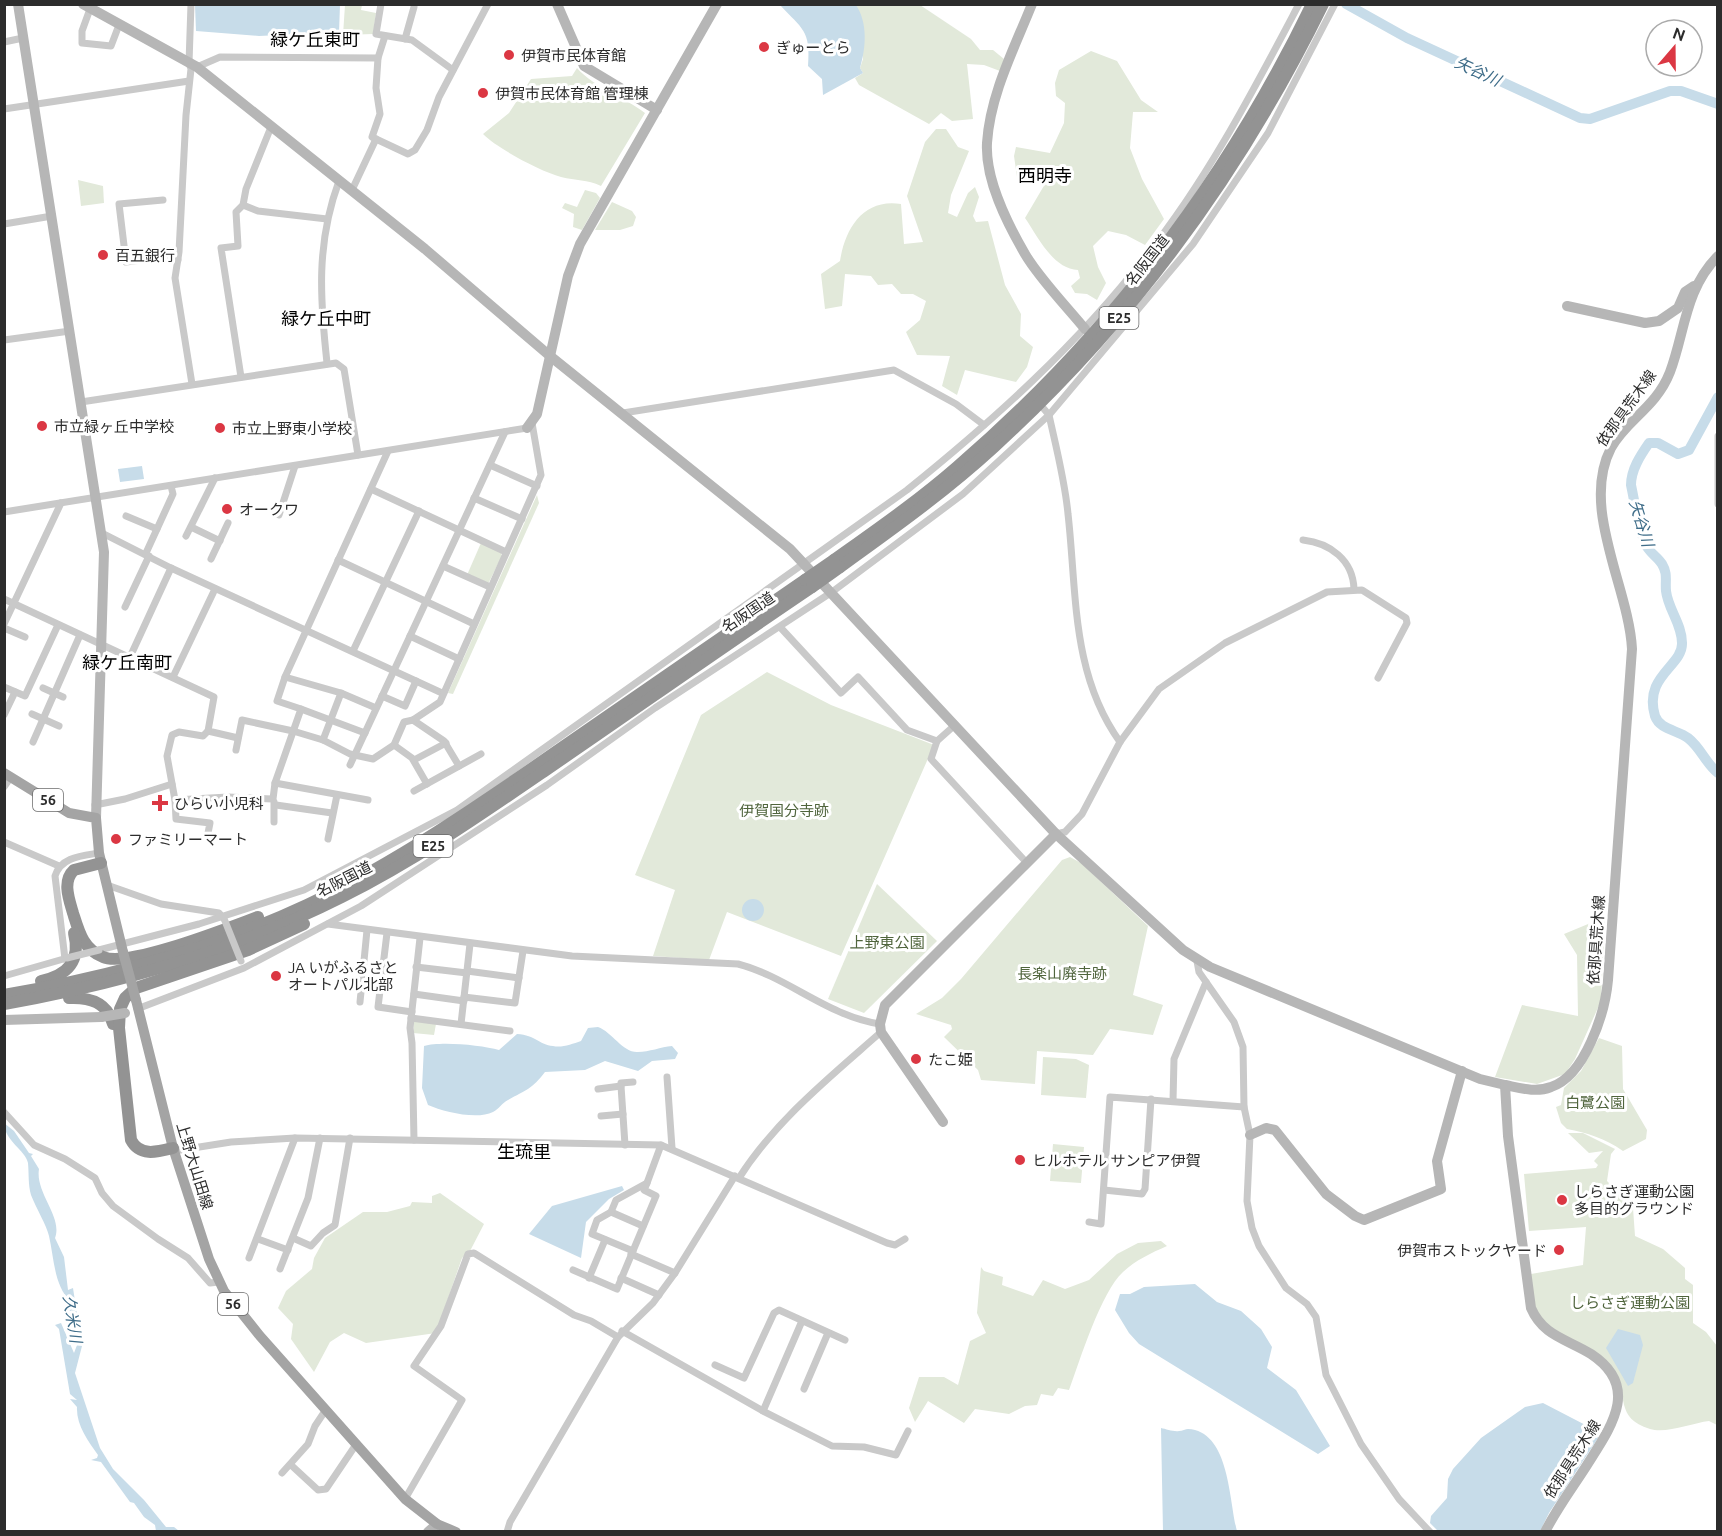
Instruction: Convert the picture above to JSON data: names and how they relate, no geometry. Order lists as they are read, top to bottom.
{
  "streets": {
    "highway": ["名阪国道", "E25"],
    "main road": ["56", "上野大山田線"],
    "street": ["依那具荒木線"]
  },
  "crossings": [
    ["56", "上野大山田線"]
  ],
  "districts": [
    "緑ケ丘東町",
    "西明寺",
    "緑ケ丘中町",
    "緑ケ丘南町",
    "生琉里"
  ],
  "water": ["矢谷川", "久米川"],
  "parks": [
    "伊賀国分寺跡",
    "上野東公園",
    "長楽山廃寺跡",
    "白鷺公園",
    "しらさぎ運動公園"
  ],
  "places": {
    "other": [
      "ぎゅーとら",
      "伊賀市民体育館",
      "伊賀市民体育館 管理棟",
      "百五銀行",
      "市立緑ヶ丘中学校",
      "市立上野東小学校",
      "オークワ",
      "ファミリーマート",
      "JA いがふるさと オートパル北部",
      "たこ姫",
      "ヒルホテル サンピア伊賀",
      "しらさぎ運動公園 多目的グラウンド",
      "伊賀市ストックヤード"
    ],
    "health": ["ひらい小児科"]
  },
  "north": "top"
}
